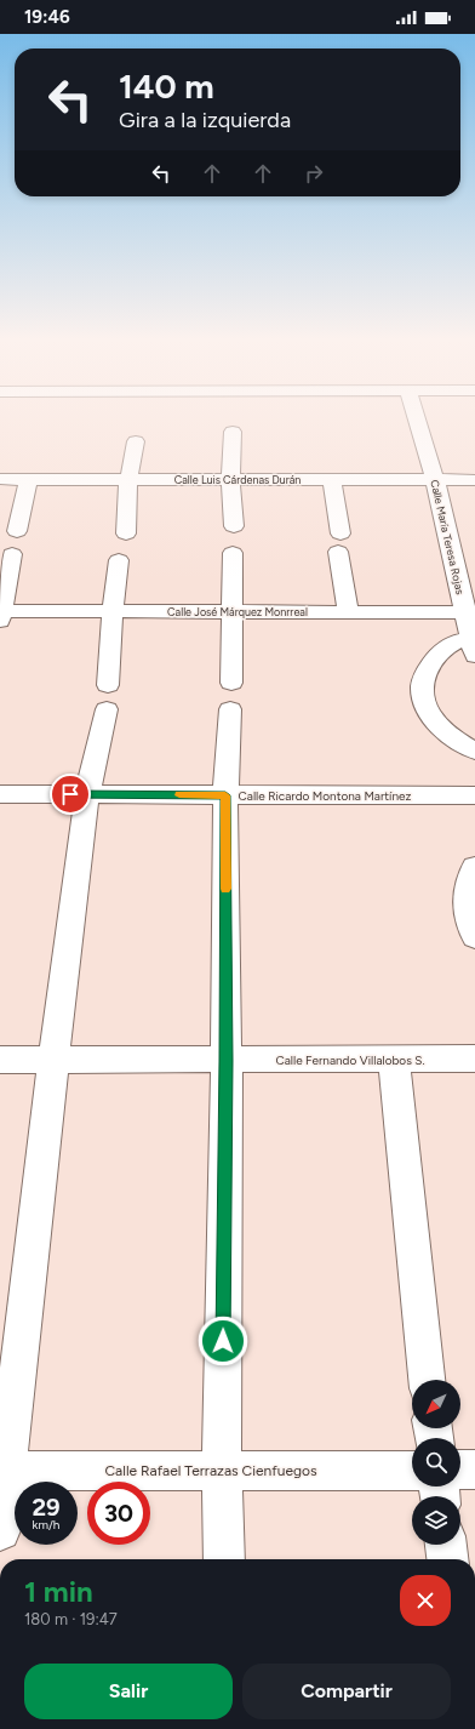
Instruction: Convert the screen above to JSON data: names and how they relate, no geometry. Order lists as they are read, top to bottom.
{
  "streets": {
    "street": [
      "Calle Luis Cárdenas Durán",
      "Calle María Teresa Rojas",
      "Calle José Márquez Monrreal",
      "Calle Ricardo Montona Martínez",
      "Calle Fernando Villalobos S.",
      "Calle Rafael Terrazas Cienfuegos"
    ]
  },
  "crossings": [
    ["Calle Luis Cárdenas Durán", "Calle María Teresa Rojas"],
    ["Calle María Teresa Rojas", "Calle José Márquez Monrreal"]
  ],
  "north": "bottom left",
  "page": {
    "status": "19:46",
    "turn": ["140 m", "Gira a la izquierda"],
    "speed": "29 km/h",
    "limit": "30",
    "heading": ["1 min", "180 m · 19:47"],
    "buttons": ["Salir", "Compartir"]
  }
}
